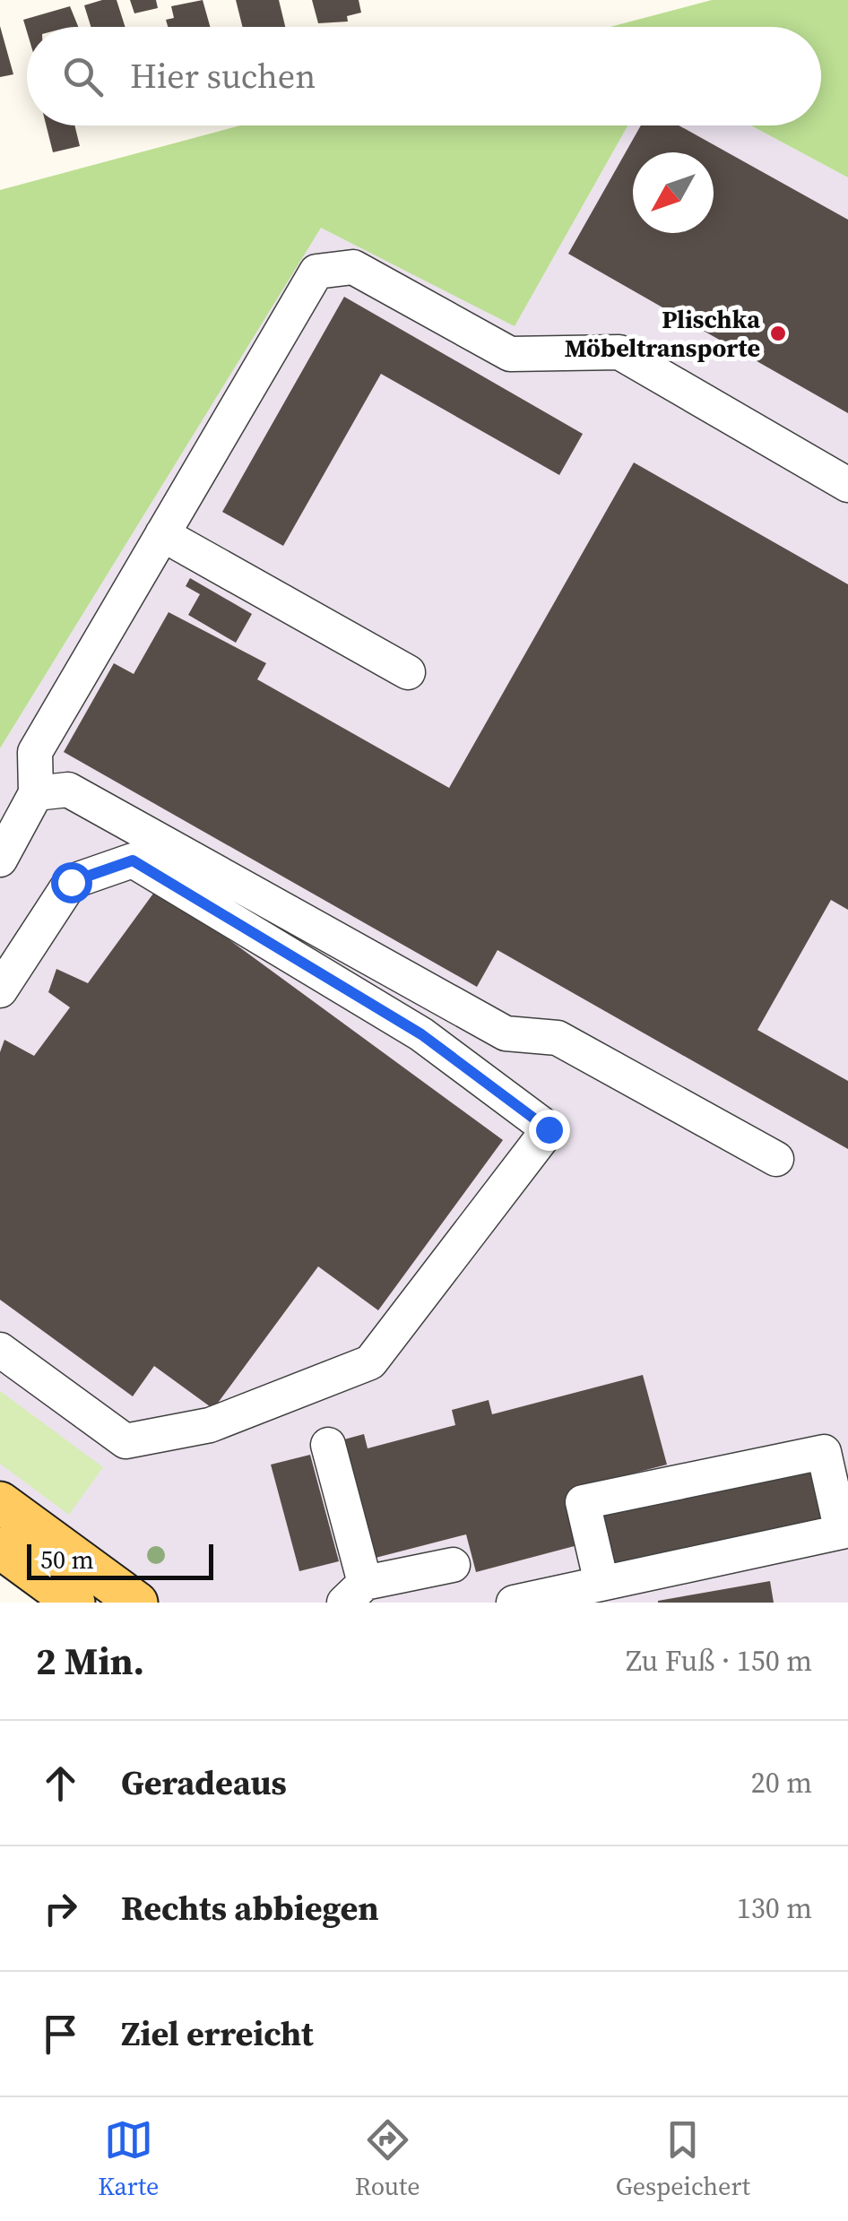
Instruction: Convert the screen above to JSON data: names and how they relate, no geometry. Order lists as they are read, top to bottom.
{
  "places": ["Plischka Möbeltransporte"],
  "scale_bar": "50 m",
  "north": "bottom left",
  "page": {
    "search": "Hier suchen",
    "scale": "50 m",
    "heading": ["2 Min.", "Zu Fuß · 150 m"],
    "list": [
      ["Geradeaus", "20 m"],
      ["Rechts abbiegen", "130 m"],
      "Ziel erreicht"
    ],
    "nav": ["Karte", "Route", "Gespeichert"]
  }
}
